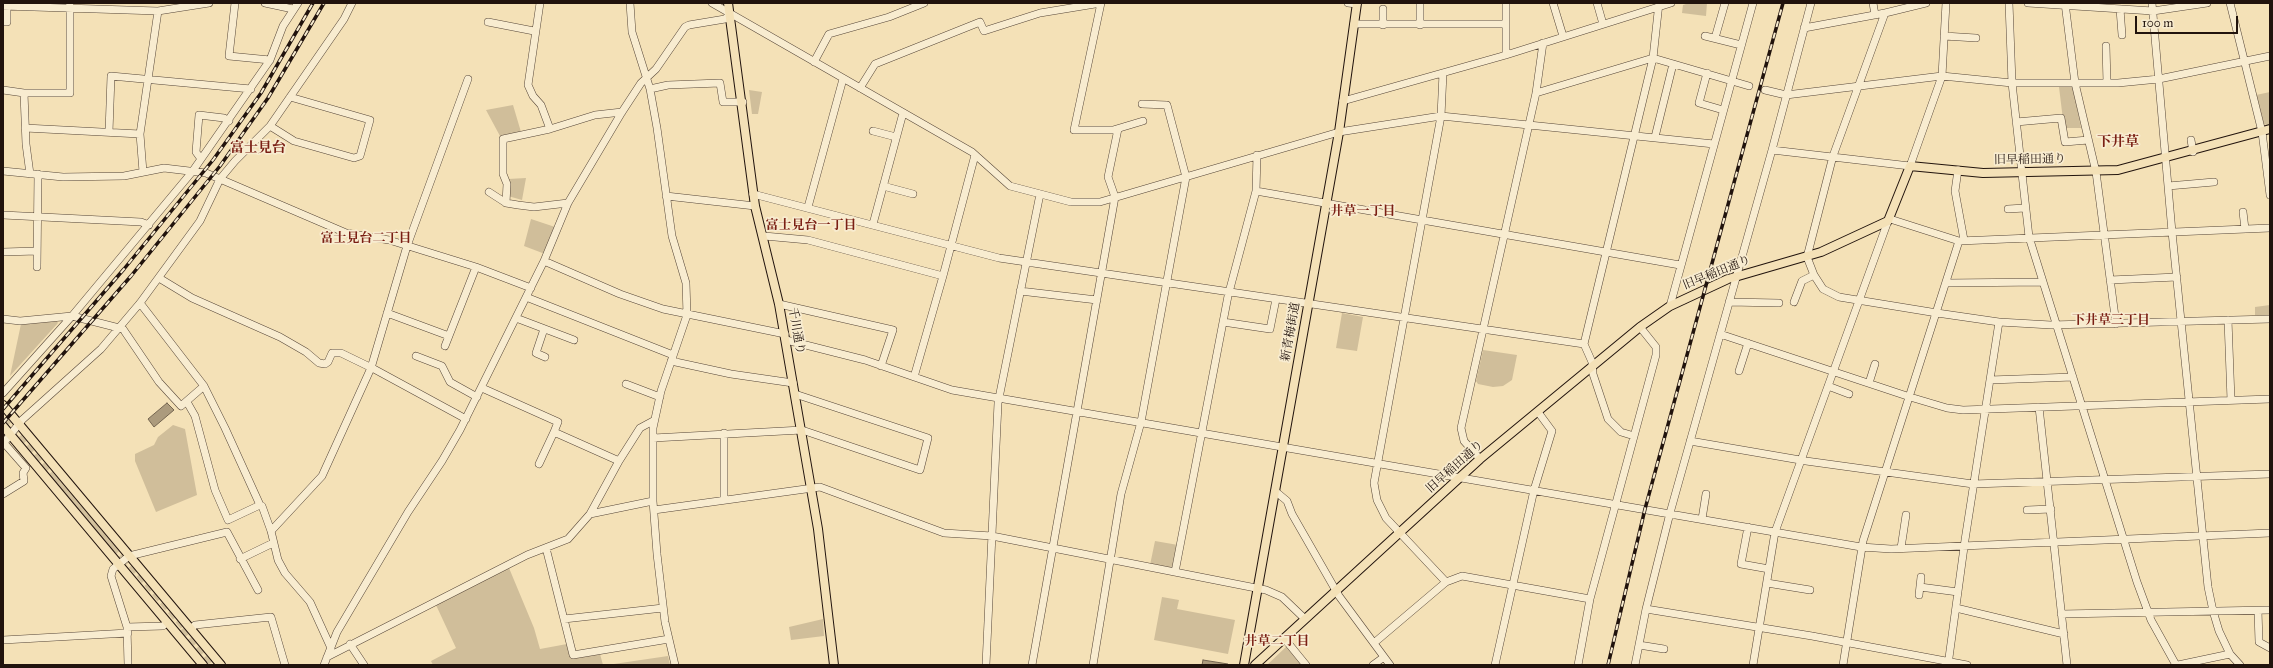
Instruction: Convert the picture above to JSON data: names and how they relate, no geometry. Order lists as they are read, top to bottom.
{
  "streets": {
    "main road": ["旧早稲田通り", "千川通り", "新青梅街道"]
  },
  "districts": [
    "下井草",
    "富士見台",
    "井草一丁目",
    "富士見台一丁目",
    "富士見台二丁目",
    "下井草三丁目",
    "井草二丁目"
  ],
  "scale_bar": "100 m"
}
